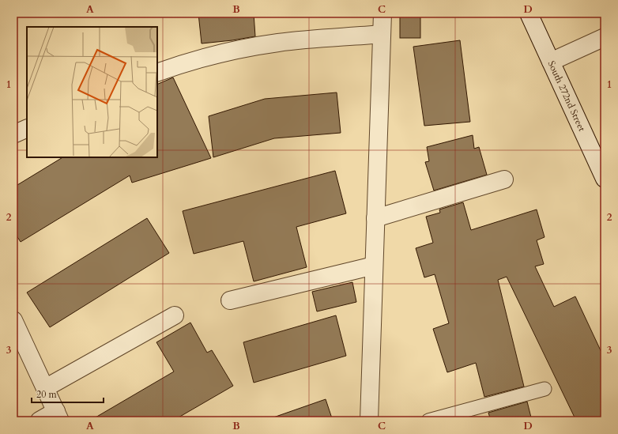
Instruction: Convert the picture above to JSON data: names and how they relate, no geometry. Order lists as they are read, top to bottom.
{
  "streets": {
    "street": ["South 272nd Street"]
  },
  "scale_bar": "20 m",
  "grid": {
    "columns": [
      "A",
      "B",
      "C",
      "D"
    ],
    "rows": ["1", "2", "3"]
  }
}
